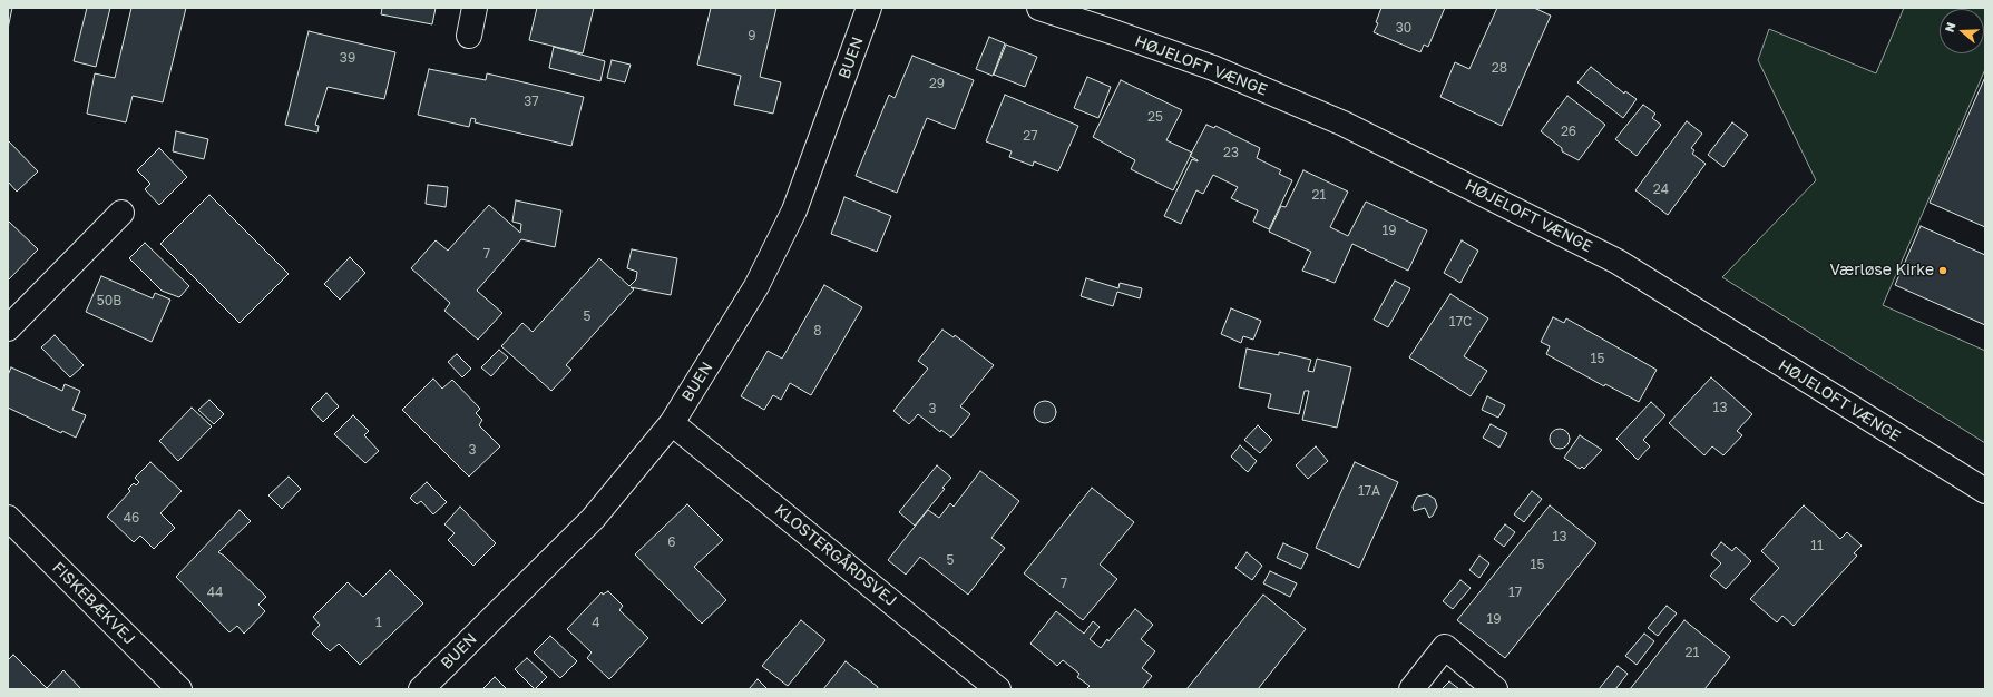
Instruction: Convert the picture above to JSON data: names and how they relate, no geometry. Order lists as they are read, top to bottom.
{
  "streets": {
    "street": [
      "BUEN",
      "HØJELOFT VÆNGE",
      "KLOSTERGÅRDSVEJ",
      "FISKEBÆKVEJ"
    ]
  },
  "crossings": [
    ["BUEN", "KLOSTERGÅRDSVEJ"]
  ],
  "places": ["Værløse Kirke"],
  "house_numbers": [
    "30",
    "9",
    "39",
    "28",
    "29",
    "37",
    "25",
    "26",
    "27",
    "23",
    "24",
    "21",
    "19",
    "7",
    "50B",
    "5",
    "17C",
    "8",
    "15",
    "13",
    "3",
    "3",
    "17A",
    "46",
    "13",
    "6",
    "11",
    "5",
    "15",
    "7",
    "44",
    "17",
    "19",
    "1",
    "4",
    "21"
  ],
  "north": "left"
}
